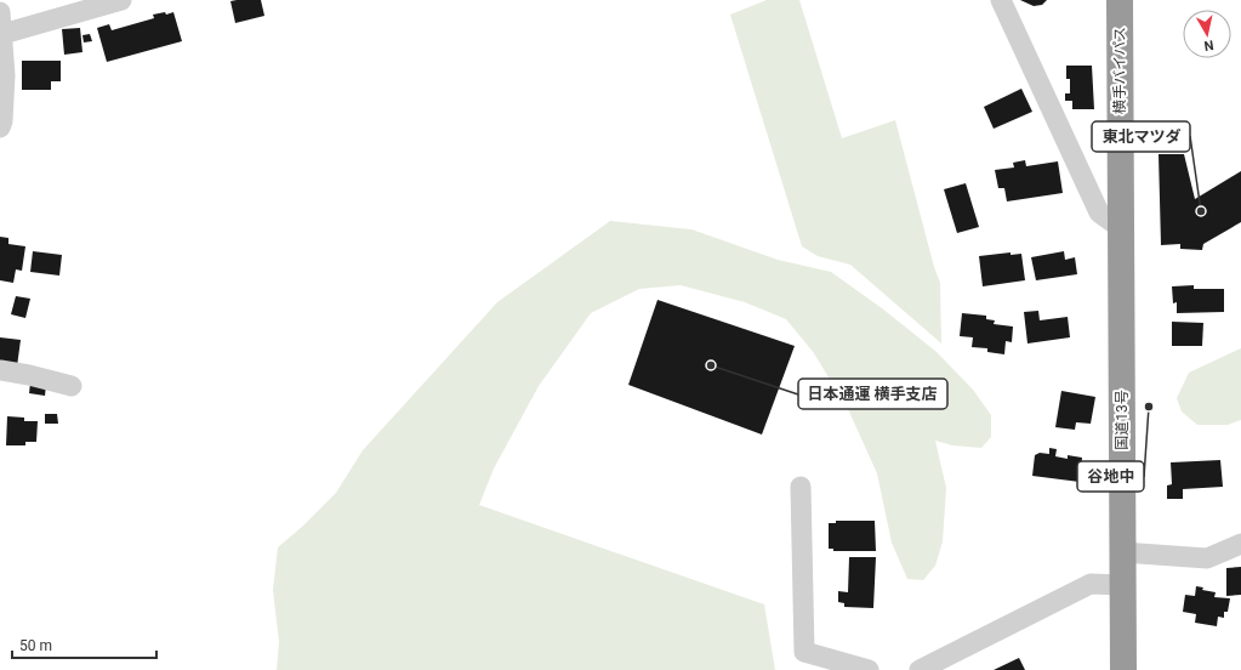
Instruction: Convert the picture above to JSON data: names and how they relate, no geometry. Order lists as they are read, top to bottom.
{
  "streets": {
    "highway": ["横手バイパス", "国道13号"]
  },
  "crossings": [
    ["横手バイパス", "国道13号"]
  ],
  "places": ["東北マツダ", "日本通運 横手支店", "谷地中"],
  "scale_bar": "50 m",
  "north": "bottom"
}
